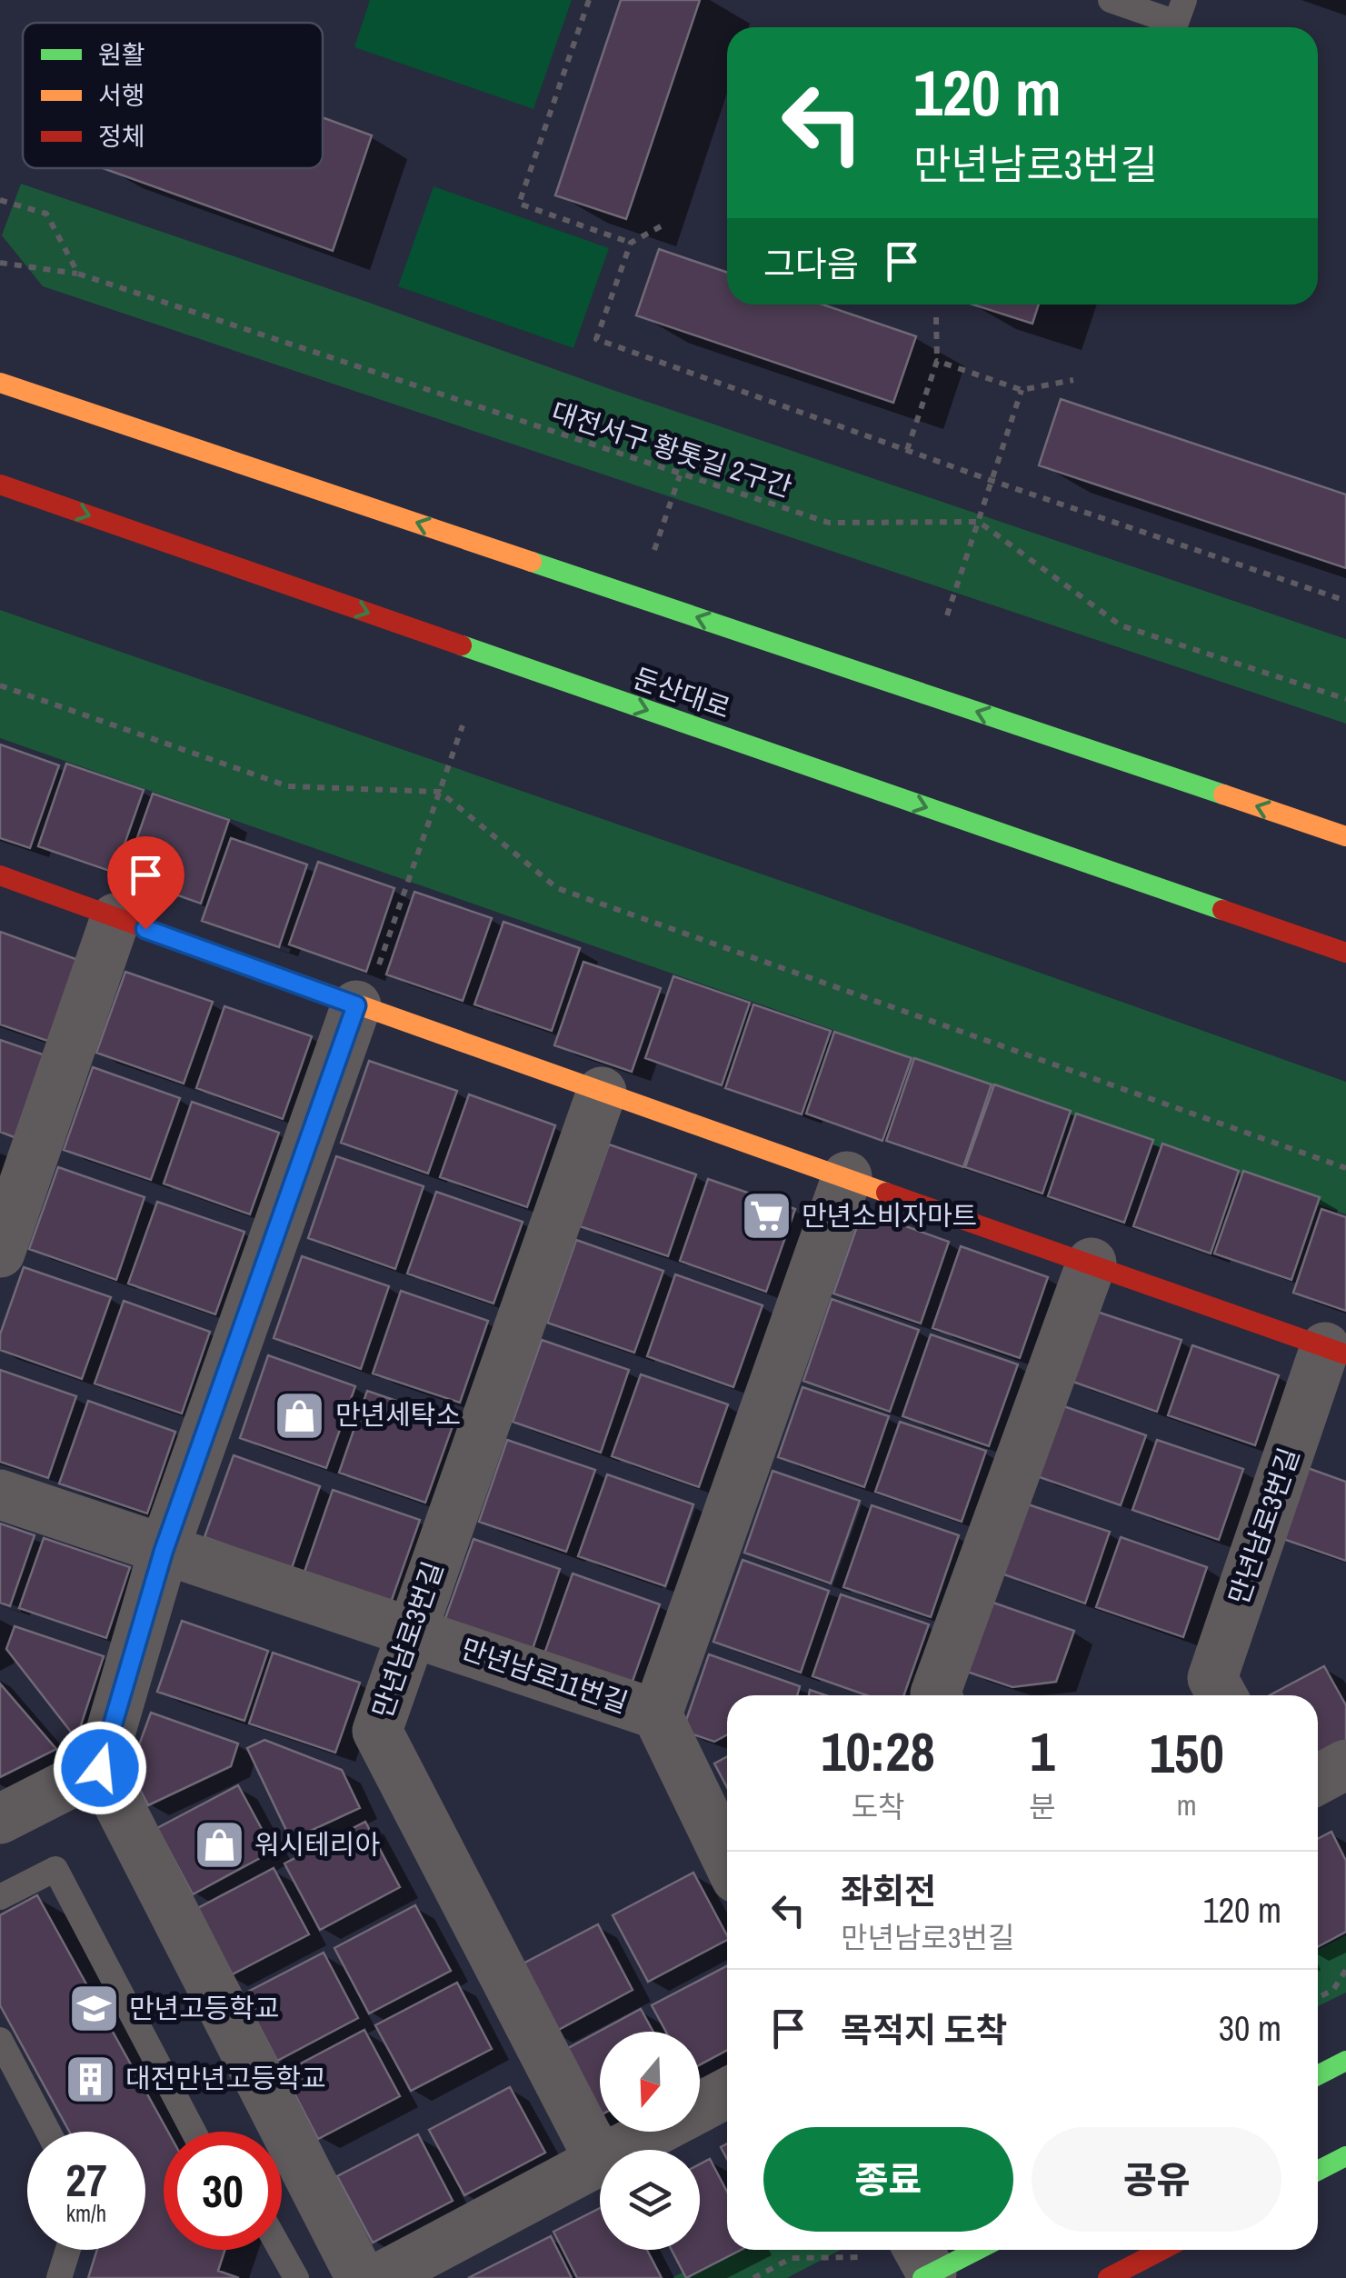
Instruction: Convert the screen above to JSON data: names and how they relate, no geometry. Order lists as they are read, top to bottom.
{
  "streets": {
    "main road": ["둔산대로", "만년남로3번길"],
    "street": ["만년남로11번길"],
    "path": ["대전서구 황톳길 2구간"]
  },
  "crossings": [
    ["만년남로3번길", "만년남로11번길"]
  ],
  "places": {
    "supermarket": ["만년소비자마트"],
    "shop": ["만년세탁소", "워시테리아"],
    "school or university": ["만년고등학교"],
    "building": ["대전만년고등학교"]
  },
  "legend": ["원활", "서행", "정체"],
  "north": "bottom",
  "page": {
    "turn": ["120 m", "만년남로3번길"],
    "then": "그다음",
    "eta": [
      "10:28",
      "도착",
      "1",
      "분",
      "150",
      "m"
    ],
    "list": [
      {
        "name": "좌회전",
        "note": "만년남로3번길",
        "value": "120 m"
      },
      {
        "name": "목적지 도착",
        "value": "30 m"
      }
    ],
    "buttons": ["종료", "공유"],
    "speed": "27 km/h",
    "limit": "30"
  }
}
